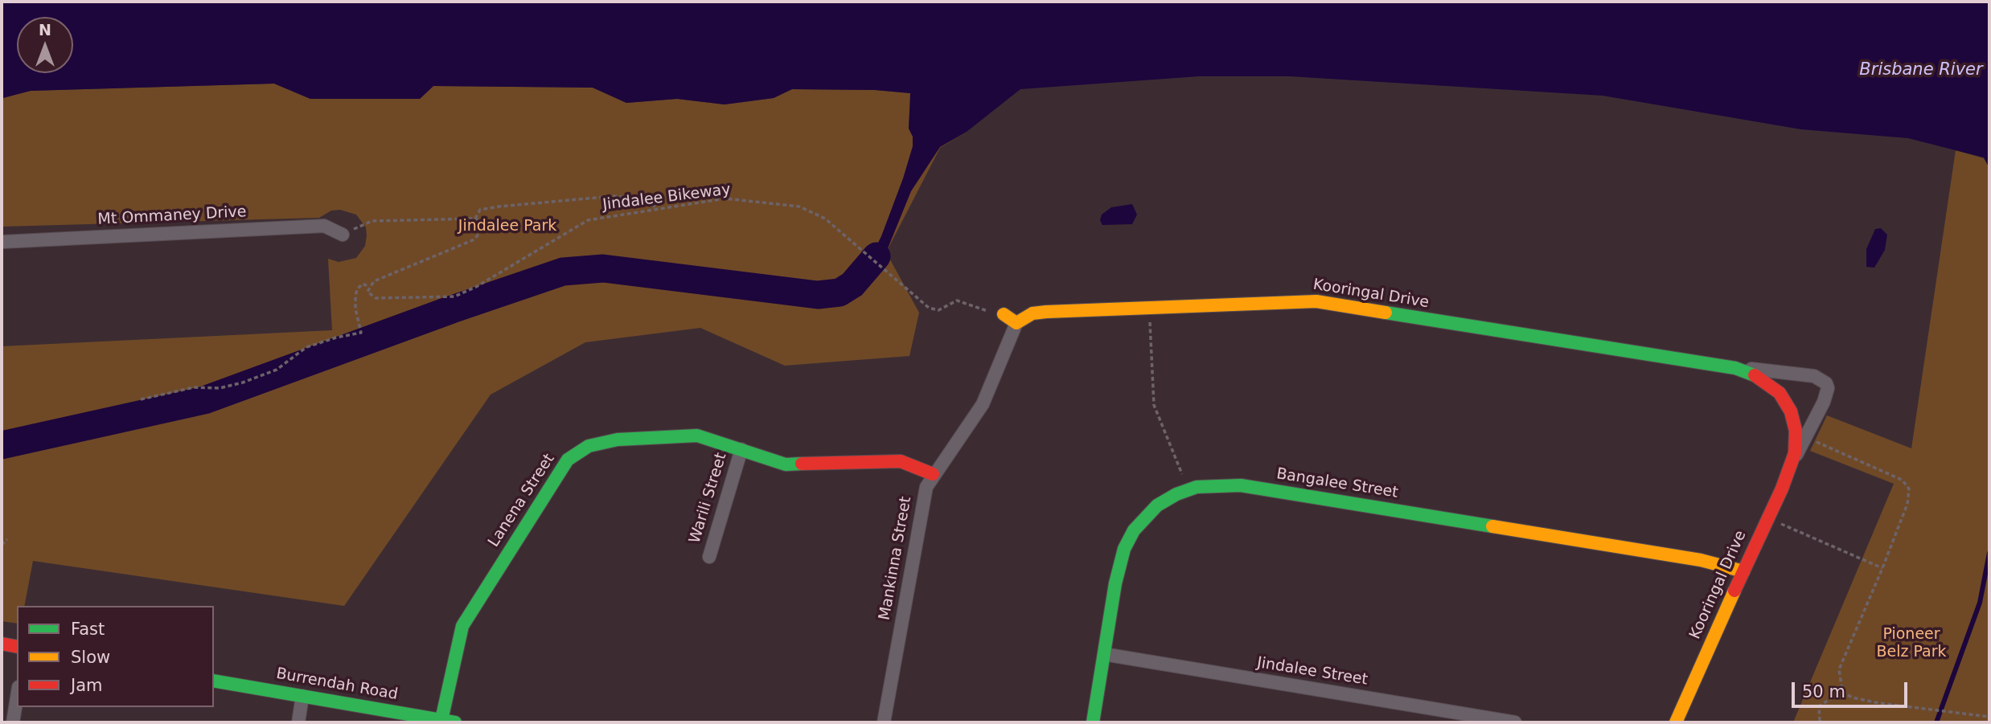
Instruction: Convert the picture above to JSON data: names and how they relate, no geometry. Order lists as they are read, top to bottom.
{
  "streets": {
    "street": [
      "Mt Ommaney Drive",
      "Kooringal Drive",
      "Bangalee Street",
      "Warili Street",
      "Lanena Street",
      "Mankinna Street",
      "Jindalee Street",
      "Burrendah Road"
    ],
    "path": ["Jindalee Bikeway"]
  },
  "crossings": [
    ["Kooringal Drive", "Bangalee Street"],
    ["Kooringal Drive", "Mankinna Street"],
    ["Bangalee Street", "Jindalee Street"],
    ["Warili Street", "Lanena Street"],
    ["Lanena Street", "Mankinna Street"],
    ["Lanena Street", "Burrendah Road"]
  ],
  "water": ["Brisbane River"],
  "parks": ["Jindalee Park", "Pioneer Belz Park"],
  "legend": ["Fast", "Slow", "Jam"],
  "scale_bar": "50 m",
  "north": "top"
}
